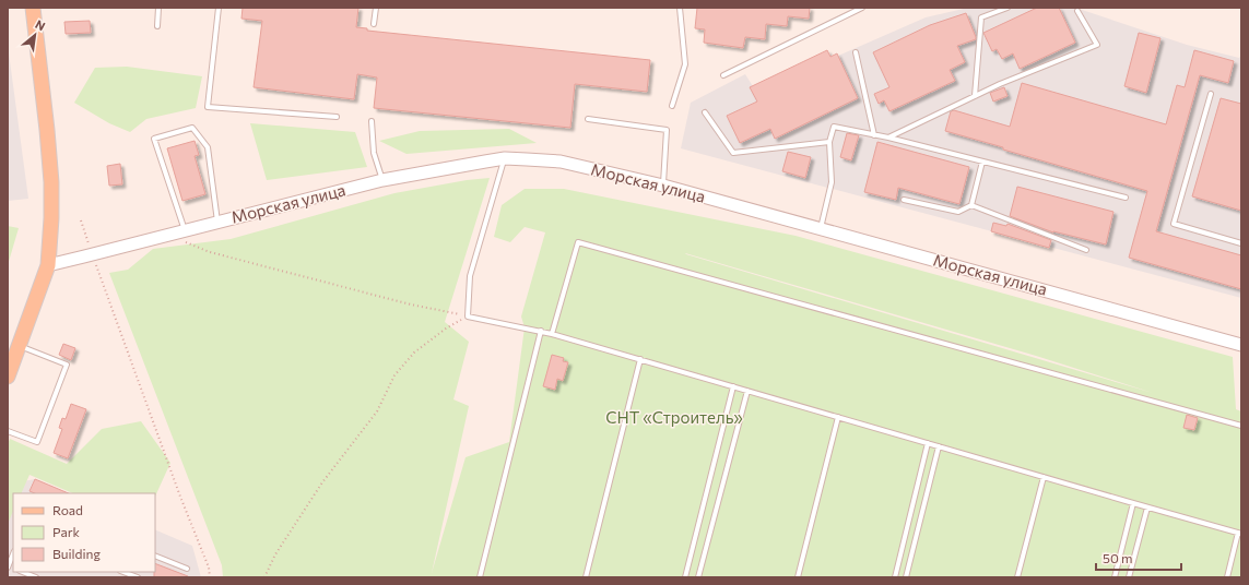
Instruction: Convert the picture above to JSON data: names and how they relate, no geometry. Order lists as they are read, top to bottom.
{
  "streets": {
    "street": ["Морская улица"]
  },
  "parks": ["СНТ «Строитель»"],
  "legend": ["Road", "Park", "Building"],
  "scale_bar": "50 m",
  "north": "top right"
}
